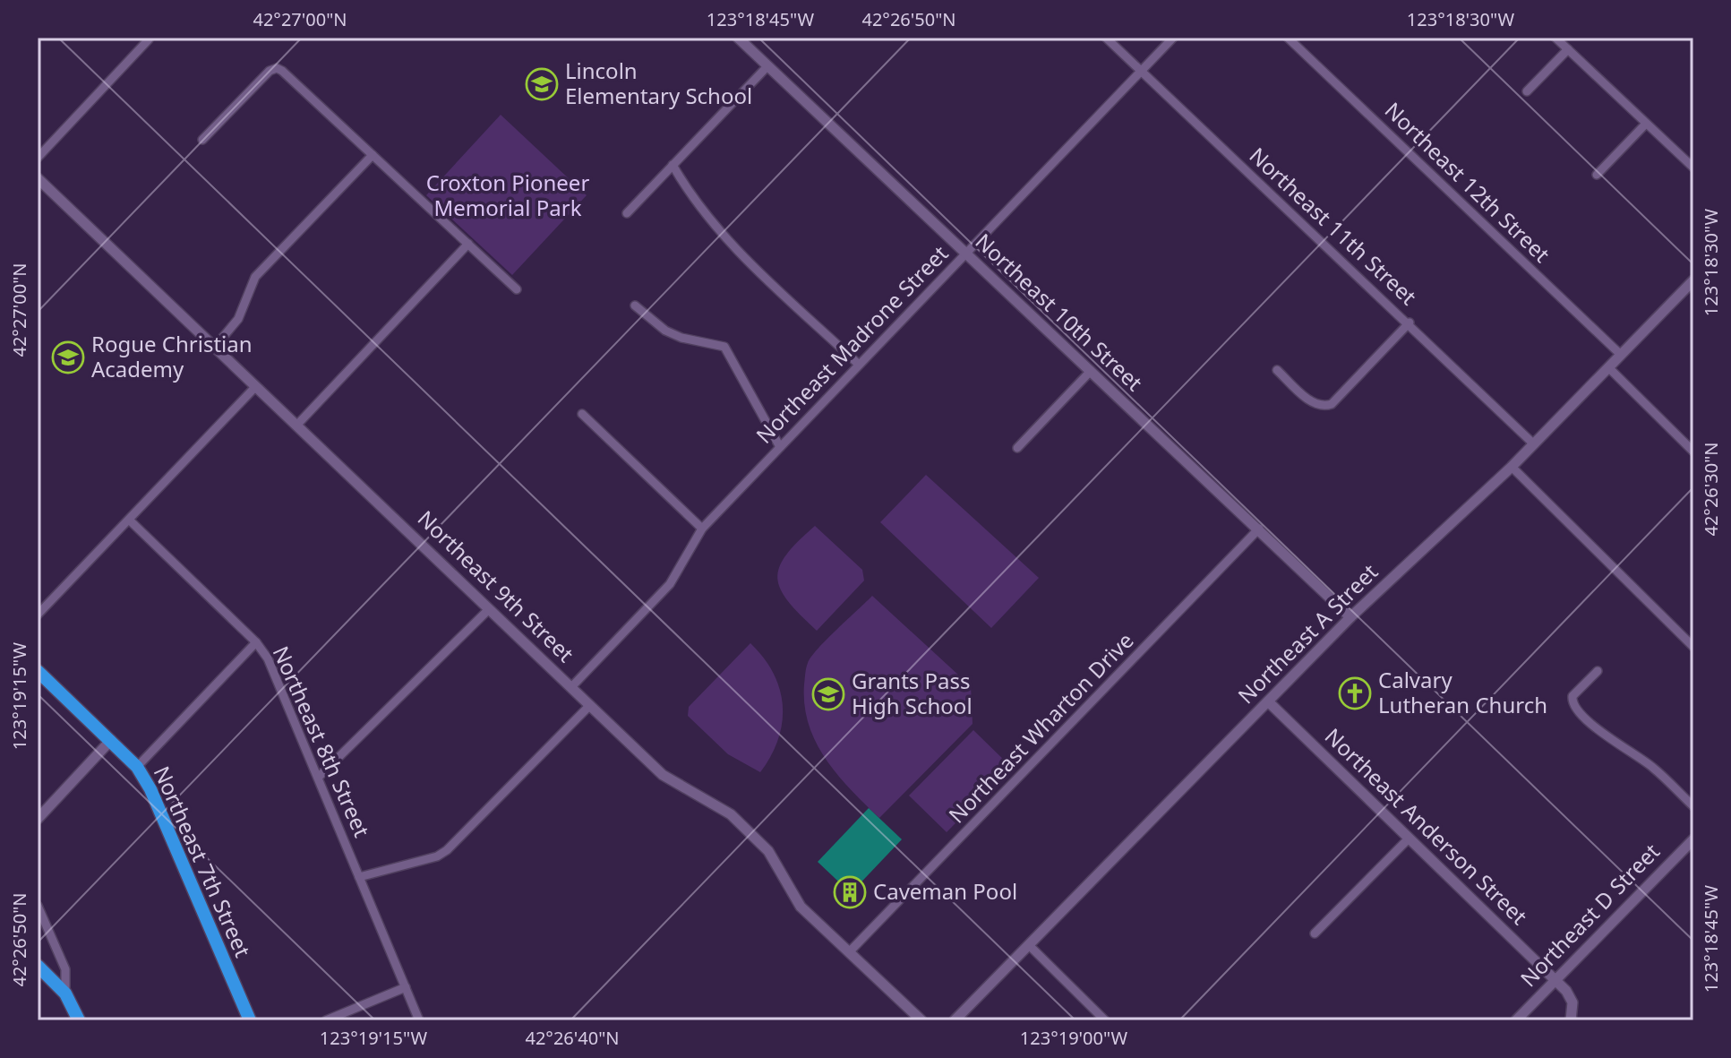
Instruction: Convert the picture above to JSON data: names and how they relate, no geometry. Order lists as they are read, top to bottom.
{
  "streets": {
    "highway": ["Northeast 7th Street"],
    "street": [
      "Northeast 12th Street",
      "Northeast 11th Street",
      "Northeast 10th Street",
      "Northeast Madrone Street",
      "Northeast 9th Street",
      "Northeast A Street",
      "Northeast Wharton Drive",
      "Northeast 8th Street",
      "Northeast Anderson Street",
      "Northeast D Street"
    ]
  },
  "crossings": [
    ["Northeast 12th Street", "Northeast A Street"],
    ["Northeast 11th Street", "Northeast Madrone Street"],
    ["Northeast 11th Street", "Northeast A Street"],
    ["Northeast 10th Street", "Northeast Madrone Street"],
    ["Northeast 10th Street", "Northeast A Street"],
    ["Northeast 10th Street", "Northeast Wharton Drive"],
    ["Northeast Madrone Street", "Northeast 9th Street"],
    ["Northeast 9th Street", "Northeast Wharton Drive"],
    ["Northeast A Street", "Northeast Anderson Street"],
    ["Northeast Anderson Street", "Northeast D Street"]
  ],
  "parks": ["Croxton Pioneer Memorial Park"],
  "places": {
    "school or university": ["Lincoln Elementary School", "Rogue Christian Academy", "Grants Pass High School"],
    "church": ["Calvary Lutheran Church"],
    "building": ["Caveman Pool"]
  },
  "coordinates": [
    "42°27'00\"N",
    "123°18'45\"W",
    "42°26'50\"N",
    "123°18'30\"W",
    "42°26'30\"N",
    "123°19'15\"W",
    "42°26'40\"N",
    "123°19'00\"W"
  ]
}
